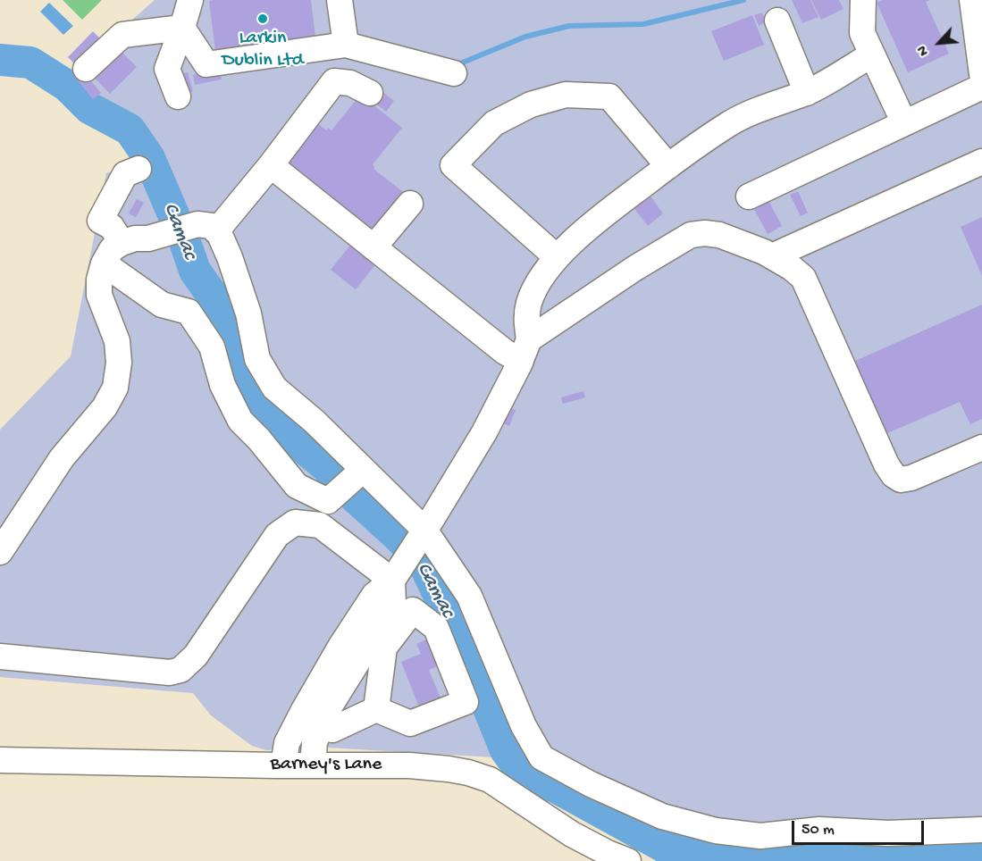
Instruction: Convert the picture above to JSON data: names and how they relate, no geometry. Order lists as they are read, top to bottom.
{
  "streets": {
    "street": ["Barney's Lane"]
  },
  "water": ["Camac"],
  "places": ["Larkin Dublin Ltd"],
  "scale_bar": "50 m",
  "north": "bottom left"
}
